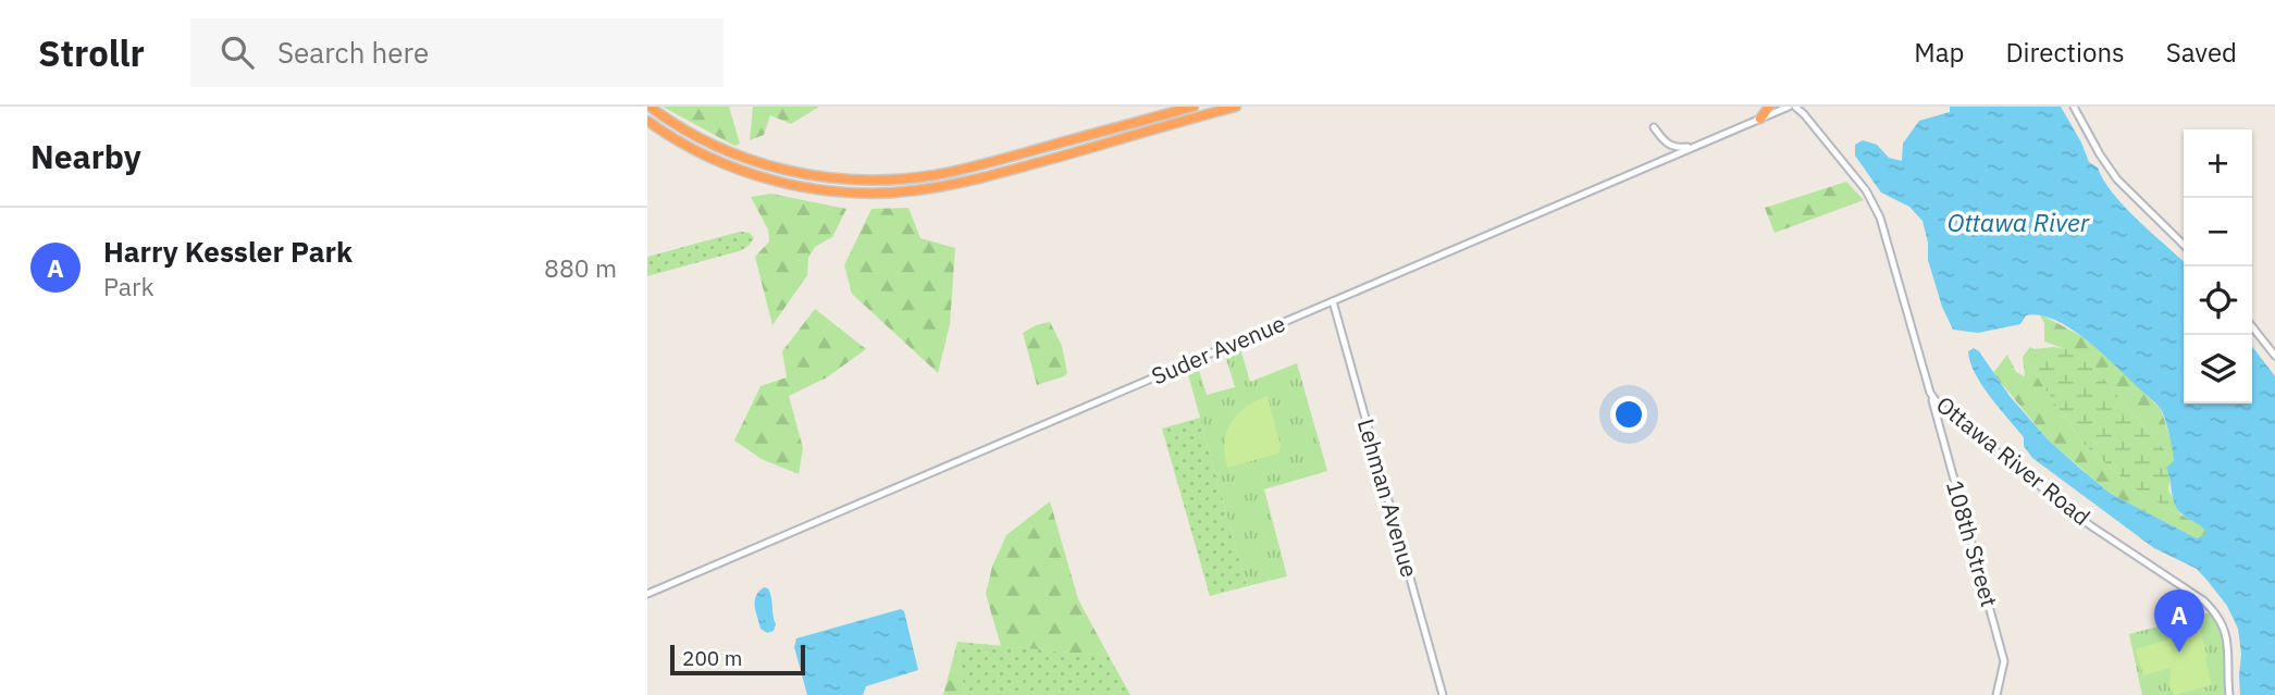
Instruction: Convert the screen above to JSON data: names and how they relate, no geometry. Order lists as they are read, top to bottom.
{
  "streets": {
    "street": [
      "Suder Avenue",
      "Ottawa River Road",
      "Lehman Avenue",
      "108th Street"
    ]
  },
  "crossings": [
    ["Suder Avenue", "Lehman Avenue"],
    ["Ottawa River Road", "108th Street"]
  ],
  "water": ["Ottawa River"],
  "scale_bar": "200 m",
  "page": {
    "header": "Strollr",
    "search": "Search here",
    "nav": ["Map", "Directions", "Saved"],
    "heading": "Nearby",
    "map_buttons": ["+", "−"],
    "list": [
      {
        "mark": "A",
        "name": "Harry Kessler Park",
        "note": "Park",
        "value": "880 m"
      }
    ],
    "pins": "A",
    "scale": "200 m"
  }
}
